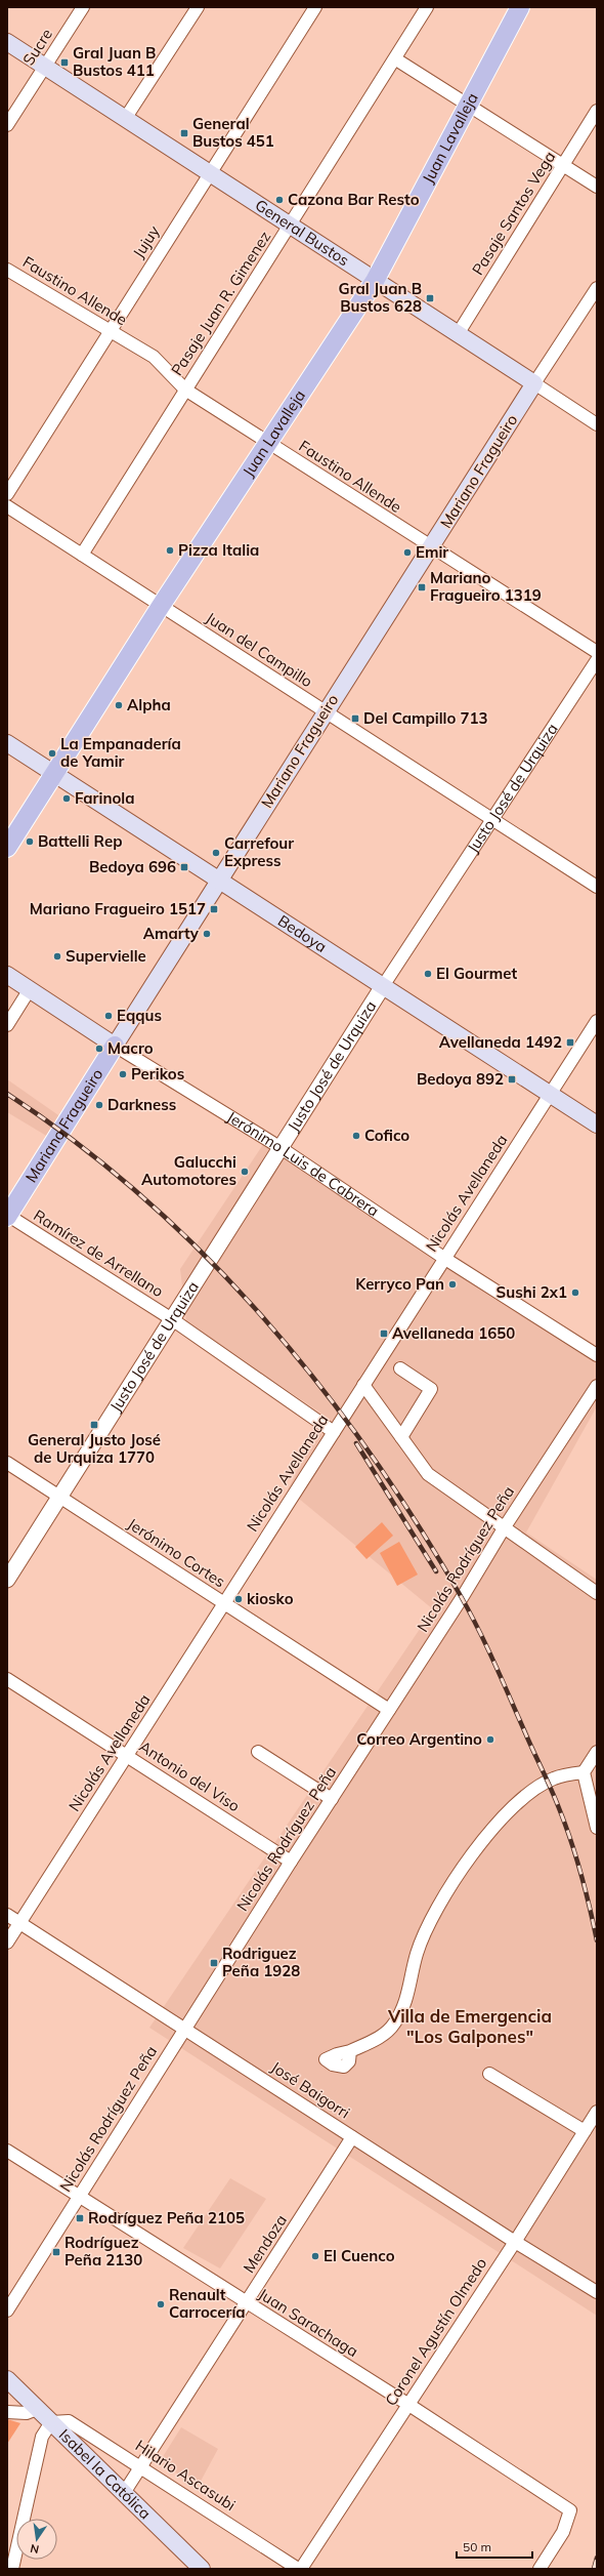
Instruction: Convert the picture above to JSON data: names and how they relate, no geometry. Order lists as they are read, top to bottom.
{
  "streets": {
    "main road": [
      "Juan Lavalleja",
      "General Bustos",
      "Mariano Fragueiro",
      "Bedoya",
      "Jerónimo Luis de Cabrera",
      "Isabel la Católica"
    ],
    "street": [
      "Sucre",
      "Pasaje Santos Vega",
      "Jujuy",
      "Faustino Allende",
      "Pasaje Juan R. Gimenez",
      "Juan del Campillo",
      "Justo José de Urquiza",
      "Nicolás Avellaneda",
      "Ramírez de Arrellano",
      "Jerónimo Cortes",
      "Nicolás Rodríguez Peña",
      "Antonio del Viso",
      "José Baigorri",
      "Mendoza",
      "Juan Sarachaga",
      "Coronel Agustín Olmedo",
      "Hilario Ascasubi"
    ]
  },
  "crossings": [
    ["Sucre", "General Bustos"],
    ["Juan Lavalleja", "General Bustos"],
    ["Juan Lavalleja", "Faustino Allende"],
    ["Juan Lavalleja", "Juan del Campillo"],
    ["Juan Lavalleja", "Bedoya"],
    ["Pasaje Santos Vega", "General Bustos"],
    ["General Bustos", "Jujuy"],
    ["General Bustos", "Pasaje Juan R. Gimenez"],
    ["General Bustos", "Mariano Fragueiro"],
    ["Jujuy", "Faustino Allende"],
    ["Faustino Allende", "Pasaje Juan R. Gimenez"],
    ["Faustino Allende", "Mariano Fragueiro"],
    ["Pasaje Juan R. Gimenez", "Juan del Campillo"],
    ["Mariano Fragueiro", "Juan del Campillo"],
    ["Mariano Fragueiro", "Bedoya"],
    ["Mariano Fragueiro", "Jerónimo Luis de Cabrera"],
    ["Mariano Fragueiro", "Ramírez de Arrellano"],
    ["Juan del Campillo", "Justo José de Urquiza"],
    ["Justo José de Urquiza", "Bedoya"],
    ["Justo José de Urquiza", "Jerónimo Luis de Cabrera"],
    ["Justo José de Urquiza", "Ramírez de Arrellano"],
    ["Justo José de Urquiza", "Jerónimo Cortes"],
    ["Bedoya", "Nicolás Avellaneda"],
    ["Jerónimo Luis de Cabrera", "Nicolás Avellaneda"],
    ["Nicolás Avellaneda", "Ramírez de Arrellano"],
    ["Nicolás Avellaneda", "Jerónimo Cortes"],
    ["Nicolás Avellaneda", "Antonio del Viso"],
    ["Nicolás Avellaneda", "José Baigorri"],
    ["Jerónimo Cortes", "Nicolás Rodríguez Peña"],
    ["Nicolás Rodríguez Peña", "Antonio del Viso"],
    ["Nicolás Rodríguez Peña", "José Baigorri"],
    ["Nicolás Rodríguez Peña", "Juan Sarachaga"],
    ["José Baigorri", "Mendoza"],
    ["José Baigorri", "Coronel Agustín Olmedo"],
    ["Mendoza", "Juan Sarachaga"],
    ["Mendoza", "Isabel la Católica"],
    ["Mendoza", "Hilario Ascasubi"],
    ["Juan Sarachaga", "Coronel Agustín Olmedo"],
    ["Coronel Agustín Olmedo", "Hilario Ascasubi"],
    ["Isabel la Católica", "Hilario Ascasubi"]
  ],
  "districts": ["Villa de Emergencia \"Los Galpones\""],
  "places": {
    "transit": [
      "Gral Juan B Bustos 411",
      "General Bustos 451",
      "Gral Juan B Bustos 628",
      "Mariano Fragueiro 1319",
      "Del Campillo 713",
      "Bedoya 696",
      "Mariano Fragueiro 1517",
      "Avellaneda 1492",
      "Bedoya 892",
      "Avellaneda 1650",
      "General Justo José de Urquiza 1770",
      "Rodriguez Peña 1928",
      "Rodríguez Peña 2105",
      "Rodríguez Peña 2130"
    ],
    "other": [
      "Cazona Bar Resto",
      "Pizza Italia",
      "Emir",
      "Alpha",
      "La Empanadería de Yamir",
      "Farinola",
      "Battelli Rep",
      "Carrefour Express",
      "Amarty",
      "Supervielle",
      "El Gourmet",
      "Eqqus",
      "Macro",
      "Perikos",
      "Darkness",
      "Cofico",
      "Galucchi Automotores",
      "Kerryco Pan",
      "Sushi 2x1",
      "kiosko",
      "Correo Argentino",
      "El Cuenco",
      "Renault Carrocería"
    ]
  },
  "scale_bar": "50 m",
  "north": "bottom"
}
